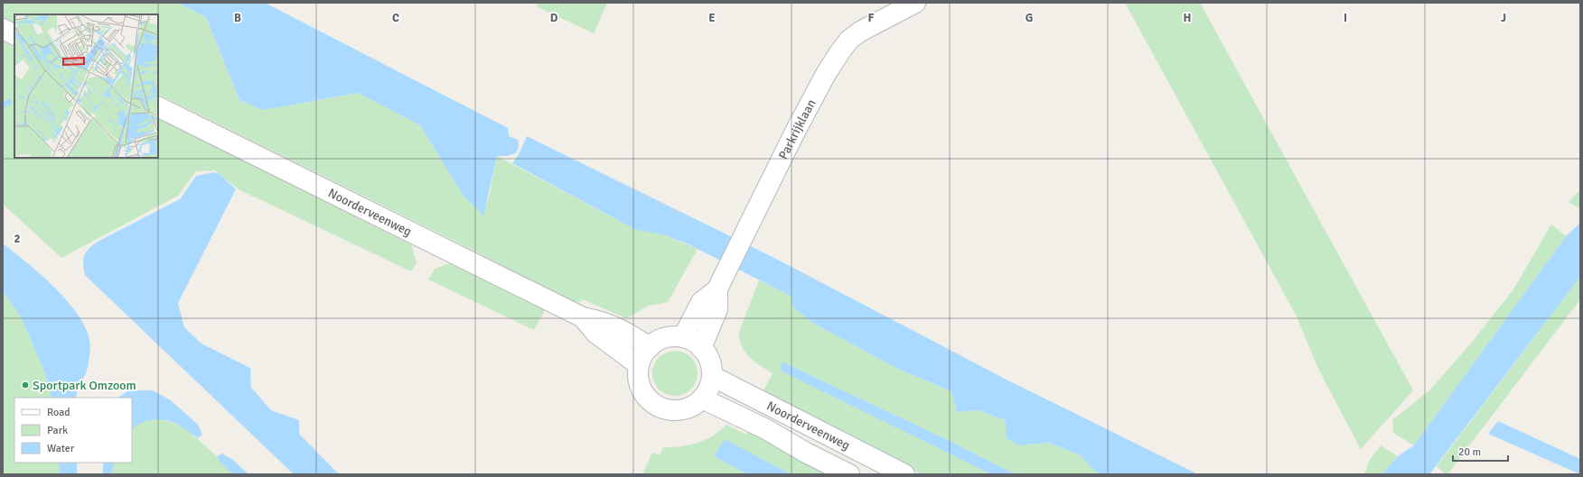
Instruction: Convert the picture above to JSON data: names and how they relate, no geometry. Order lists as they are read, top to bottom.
{
  "streets": {
    "street": ["Parkrijklaan", "Noorderveenweg"]
  },
  "crossings": [
    ["Parkrijklaan", "Noorderveenweg"]
  ],
  "places": ["Sportpark Omzoom"],
  "legend": ["Road", "Park", "Water"],
  "scale_bar": "20 m",
  "grid": {
    "columns": [
      "B",
      "C",
      "D",
      "E",
      "F",
      "G",
      "H",
      "I",
      "J"
    ],
    "rows": ["2"]
  }
}
